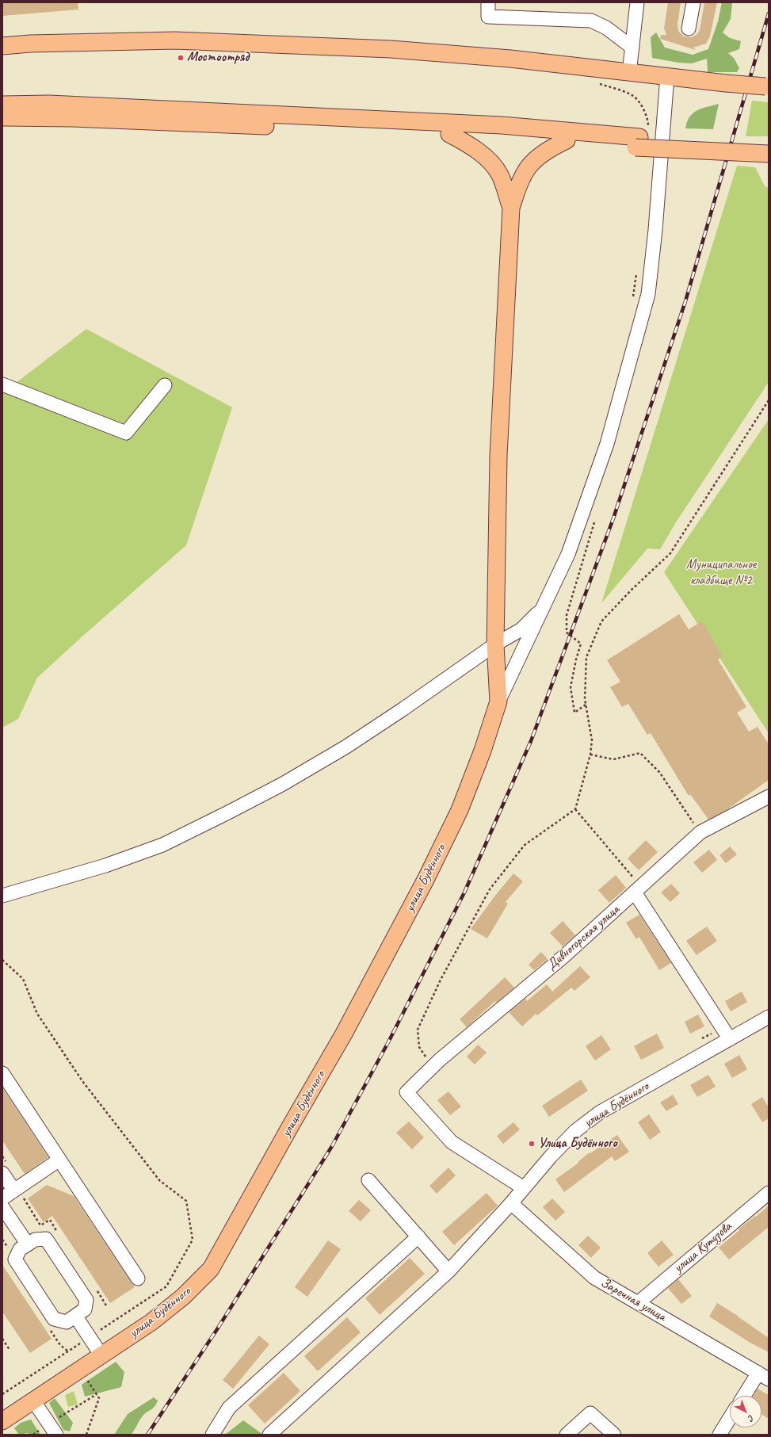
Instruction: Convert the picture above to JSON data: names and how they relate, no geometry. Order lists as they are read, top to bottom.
{
  "streets": {
    "main road": ["улица Будённого"],
    "street": ["Дивногорская улица", "улица Кутузова", "Заречная улица"]
  },
  "crossings": [
    ["улица Будённого", "Дивногорская улица"],
    ["улица Будённого", "Заречная улица"],
    ["улица Кутузова", "Заречная улица"]
  ],
  "parks": ["Муниципальное кладбище №2"],
  "places": ["Мостоотряд", "Улица Будённого"],
  "north": "bottom right"
}
